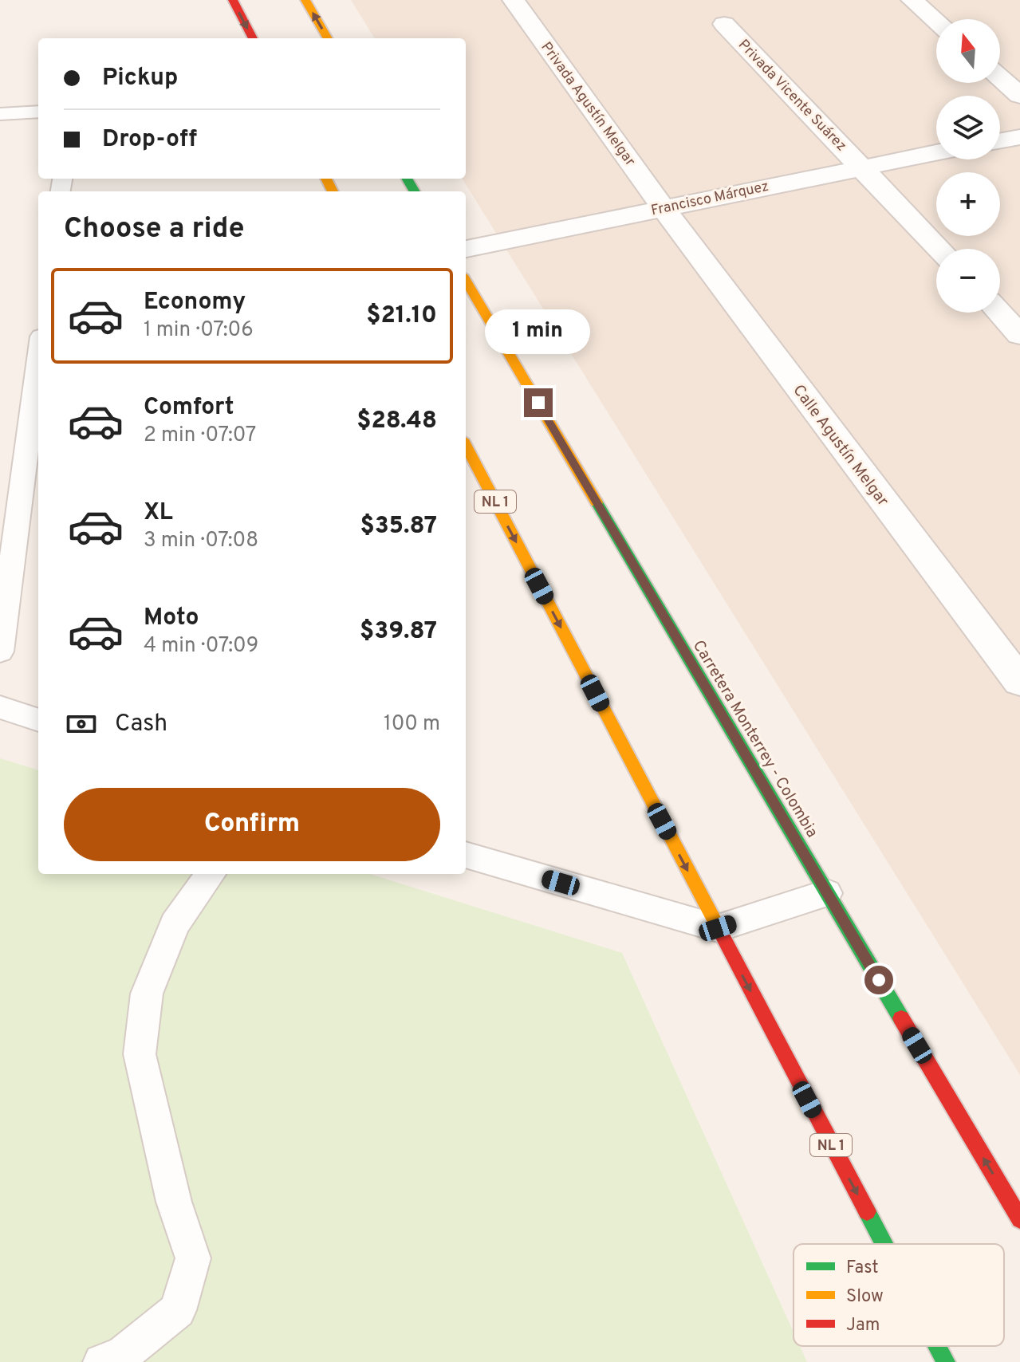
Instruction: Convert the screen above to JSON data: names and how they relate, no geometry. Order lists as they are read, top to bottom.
{
  "streets": {
    "main road": ["NL 1", "Carretera Monterrey - Colombia"],
    "street": [
      "Privada Vicente Suárez",
      "Privada Agustín Melgar",
      "Francisco Márquez",
      "Calle Agustín Melgar"
    ]
  },
  "crossings": [
    ["Privada Vicente Suárez", "Francisco Márquez"],
    ["Privada Agustín Melgar", "Francisco Márquez"],
    ["Privada Agustín Melgar", "Calle Agustín Melgar"],
    ["Francisco Márquez", "Calle Agustín Melgar"]
  ],
  "legend": ["Fast", "Slow", "Jam"],
  "north": "top",
  "page": {
    "map_buttons": ["+", "−"],
    "banner": ["Pickup", "Drop-off"],
    "heading": "Choose a ride",
    "list": [
      {
        "name": "Economy",
        "note": "1 min · 07:06",
        "value": "$21.10"
      },
      {
        "name": "Comfort",
        "note": "2 min · 07:07",
        "value": "$28.48"
      },
      {
        "name": "XL",
        "note": "3 min · 07:08",
        "value": "$35.87"
      },
      {
        "name": "Moto",
        "note": "4 min · 07:09",
        "value": "$39.87"
      }
    ],
    "bubble": "1 min",
    "pay": ["Cash", "100 m"],
    "buttons": "Confirm"
  }
}
